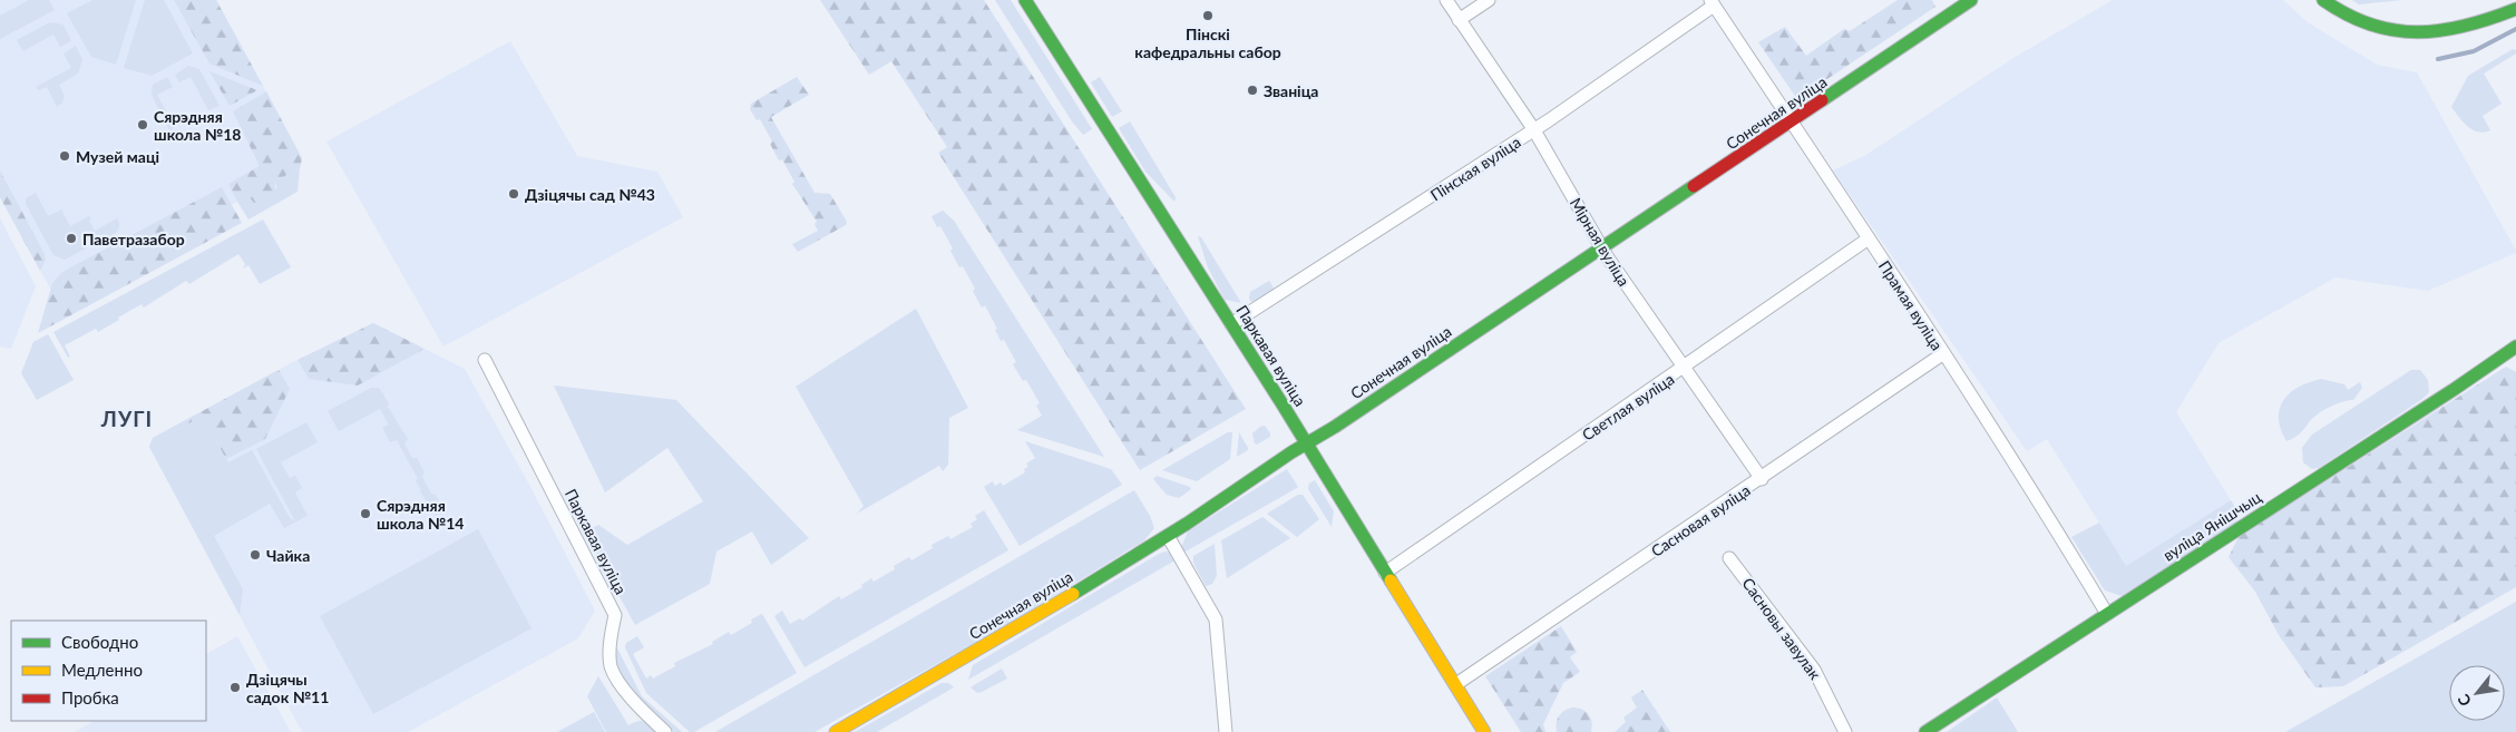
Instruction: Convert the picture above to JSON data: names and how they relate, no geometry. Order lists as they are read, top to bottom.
{
  "streets": {
    "street": [
      "Сонечная вуліца",
      "Пінская вуліца",
      "Мірная вуліца",
      "Прамая вуліца",
      "Паркавая вуліца",
      "Светлая вуліца",
      "Сасновая вуліца",
      "вуліца Янішчыц",
      "Сасновы завулак"
    ]
  },
  "crossings": [
    ["Сонечная вуліца", "Мірная вуліца"],
    ["Сонечная вуліца", "Прамая вуліца"],
    ["Сонечная вуліца", "Паркавая вуліца"],
    ["Пінская вуліца", "Мірная вуліца"],
    ["Пінская вуліца", "Прамая вуліца"],
    ["Пінская вуліца", "Паркавая вуліца"],
    ["Мірная вуліца", "Светлая вуліца"],
    ["Мірная вуліца", "Сасновая вуліца"],
    ["Прамая вуліца", "Светлая вуліца"],
    ["Прамая вуліца", "Сасновая вуліца"],
    ["Прамая вуліца", "вуліца Янішчыц"],
    ["Паркавая вуліца", "Светлая вуліца"],
    ["Паркавая вуліца", "Сасновая вуліца"]
  ],
  "districts": ["ЛУГІ"],
  "places": [
    "Пінскі кафедральны сабор",
    "Званіца",
    "Сярэдняя школа №18",
    "Музей маці",
    "Дзіцячы сад №43",
    "Паветразабор",
    "Сярэдняя школа №14",
    "Чайка",
    "Дзіцячы садок №11"
  ],
  "legend": ["Свободно", "Медленно", "Пробка"],
  "north": "bottom left"
}
